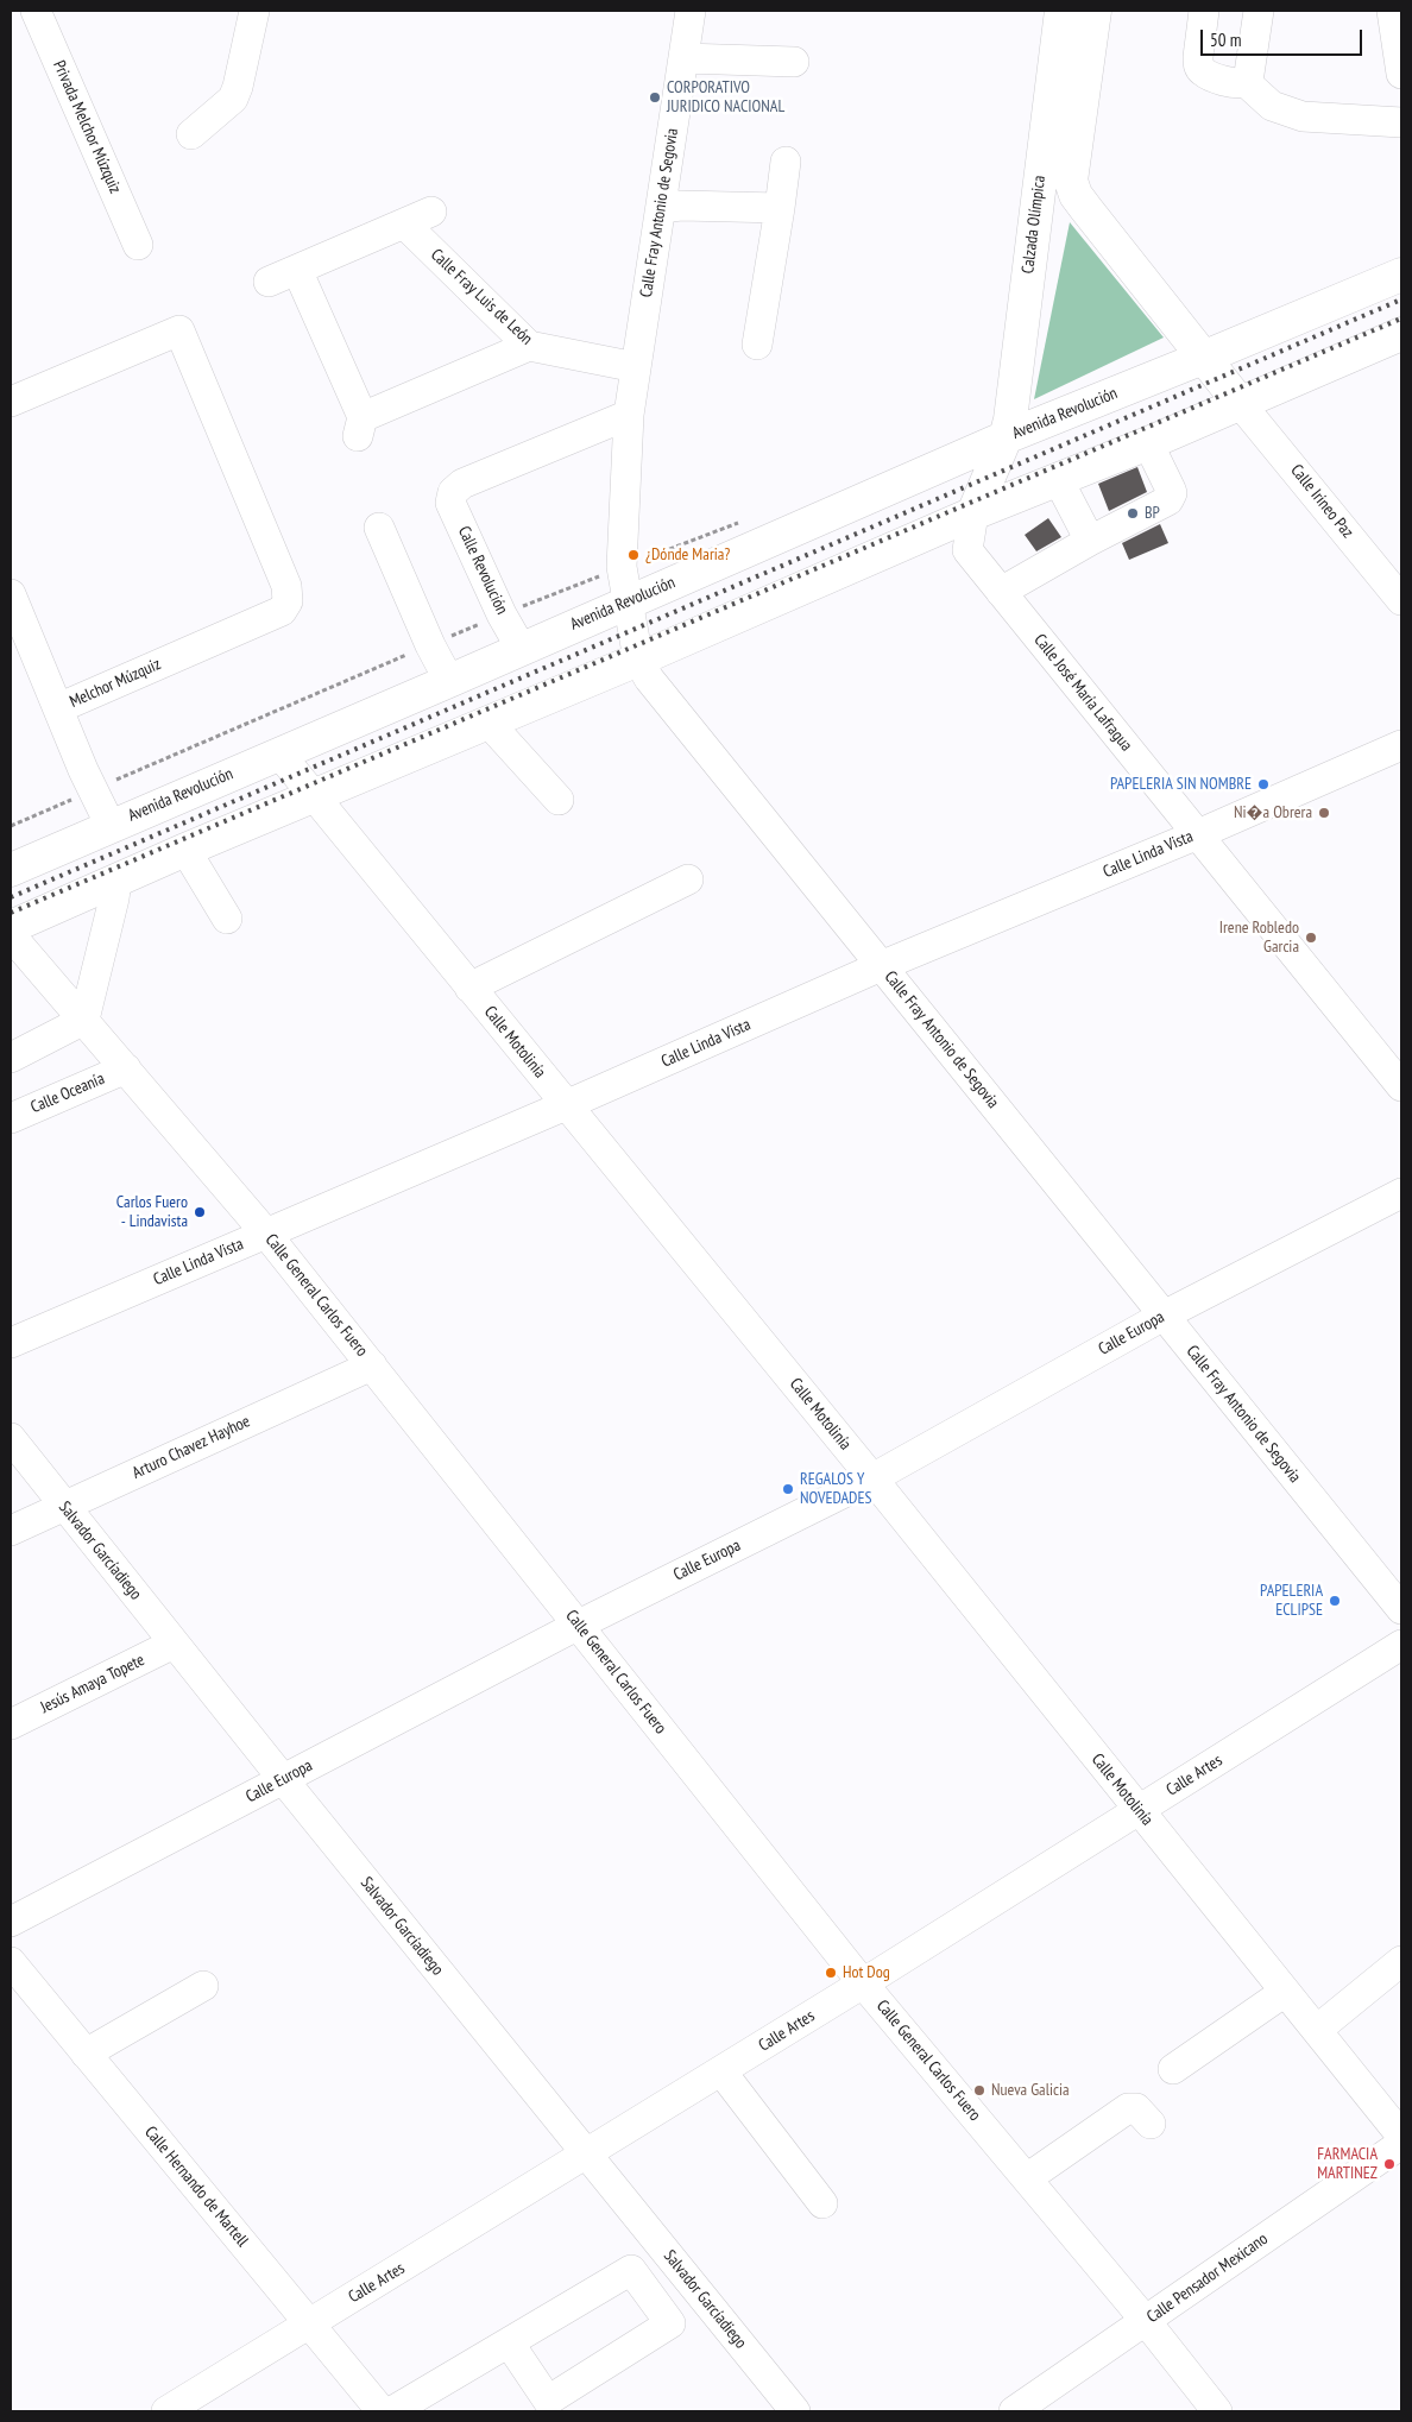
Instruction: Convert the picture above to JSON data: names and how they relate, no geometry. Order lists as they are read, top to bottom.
{
  "streets": {
    "main road": ["Calzada Olímpica", "Avenida Revolución"],
    "street": [
      "Privada Melchor Múzquiz",
      "Calle Fray Antonio de Segovia",
      "Calle Fray Luis de León",
      "Calle Irineo Paz",
      "Calle Revolución",
      "Melchor Múzquiz",
      "Calle José María Lafragua",
      "Calle Linda Vista",
      "Calle Motolinía",
      "Calle Oceanía",
      "Calle General Carlos Fuero",
      "Calle Europa",
      "Arturo Chavez Hayhoe",
      "Salvador Garcíadiego",
      "Jesús Amaya Topete",
      "Calle Artes",
      "Calle Hernando de Martell",
      "Calle Pensador Mexicano"
    ]
  },
  "crossings": [
    ["Calle Fray Antonio de Segovia", "Calle Fray Luis de León"],
    ["Calle Fray Antonio de Segovia", "Avenida Revolución"],
    ["Calle Fray Antonio de Segovia", "Calle Revolución"],
    ["Calle Fray Antonio de Segovia", "Calle Linda Vista"],
    ["Calle Fray Antonio de Segovia", "Calle Europa"],
    ["Calzada Olímpica", "Avenida Revolución"],
    ["Calzada Olímpica", "Calle Irineo Paz"],
    ["Calzada Olímpica", "Calle José María Lafragua"],
    ["Avenida Revolución", "Calle Revolución"],
    ["Avenida Revolución", "Melchor Múzquiz"],
    ["Avenida Revolución", "Calle Motolinía"],
    ["Calle José María Lafragua", "Calle Linda Vista"],
    ["Calle Linda Vista", "Calle Motolinía"],
    ["Calle Linda Vista", "Calle General Carlos Fuero"],
    ["Calle Motolinía", "Calle Europa"],
    ["Calle Motolinía", "Calle Artes"],
    ["Calle Oceanía", "Calle General Carlos Fuero"],
    ["Calle General Carlos Fuero", "Calle Europa"],
    ["Calle General Carlos Fuero", "Arturo Chavez Hayhoe"],
    ["Calle General Carlos Fuero", "Calle Artes"],
    ["Calle General Carlos Fuero", "Calle Pensador Mexicano"],
    ["Calle Europa", "Salvador Garcíadiego"],
    ["Arturo Chavez Hayhoe", "Salvador Garcíadiego"],
    ["Salvador Garcíadiego", "Jesús Amaya Topete"],
    ["Salvador Garcíadiego", "Calle Artes"],
    ["Calle Artes", "Calle Hernando de Martell"]
  ],
  "places": [
    "CORPORATIVO JURIDICO NACIONAL",
    "BP",
    "¿Dónde Maria?",
    "PAPELERIA SIN NOMBRE",
    "Ni�a Obrera",
    "Irene Robledo Garcia",
    "Carlos Fuero - Lindavista",
    "REGALOS Y NOVEDADES",
    "PAPELERIA ECLIPSE",
    "Hot Dog",
    "Nueva Galicia",
    "FARMACIA MARTINEZ"
  ],
  "scale_bar": "50 m"
}
